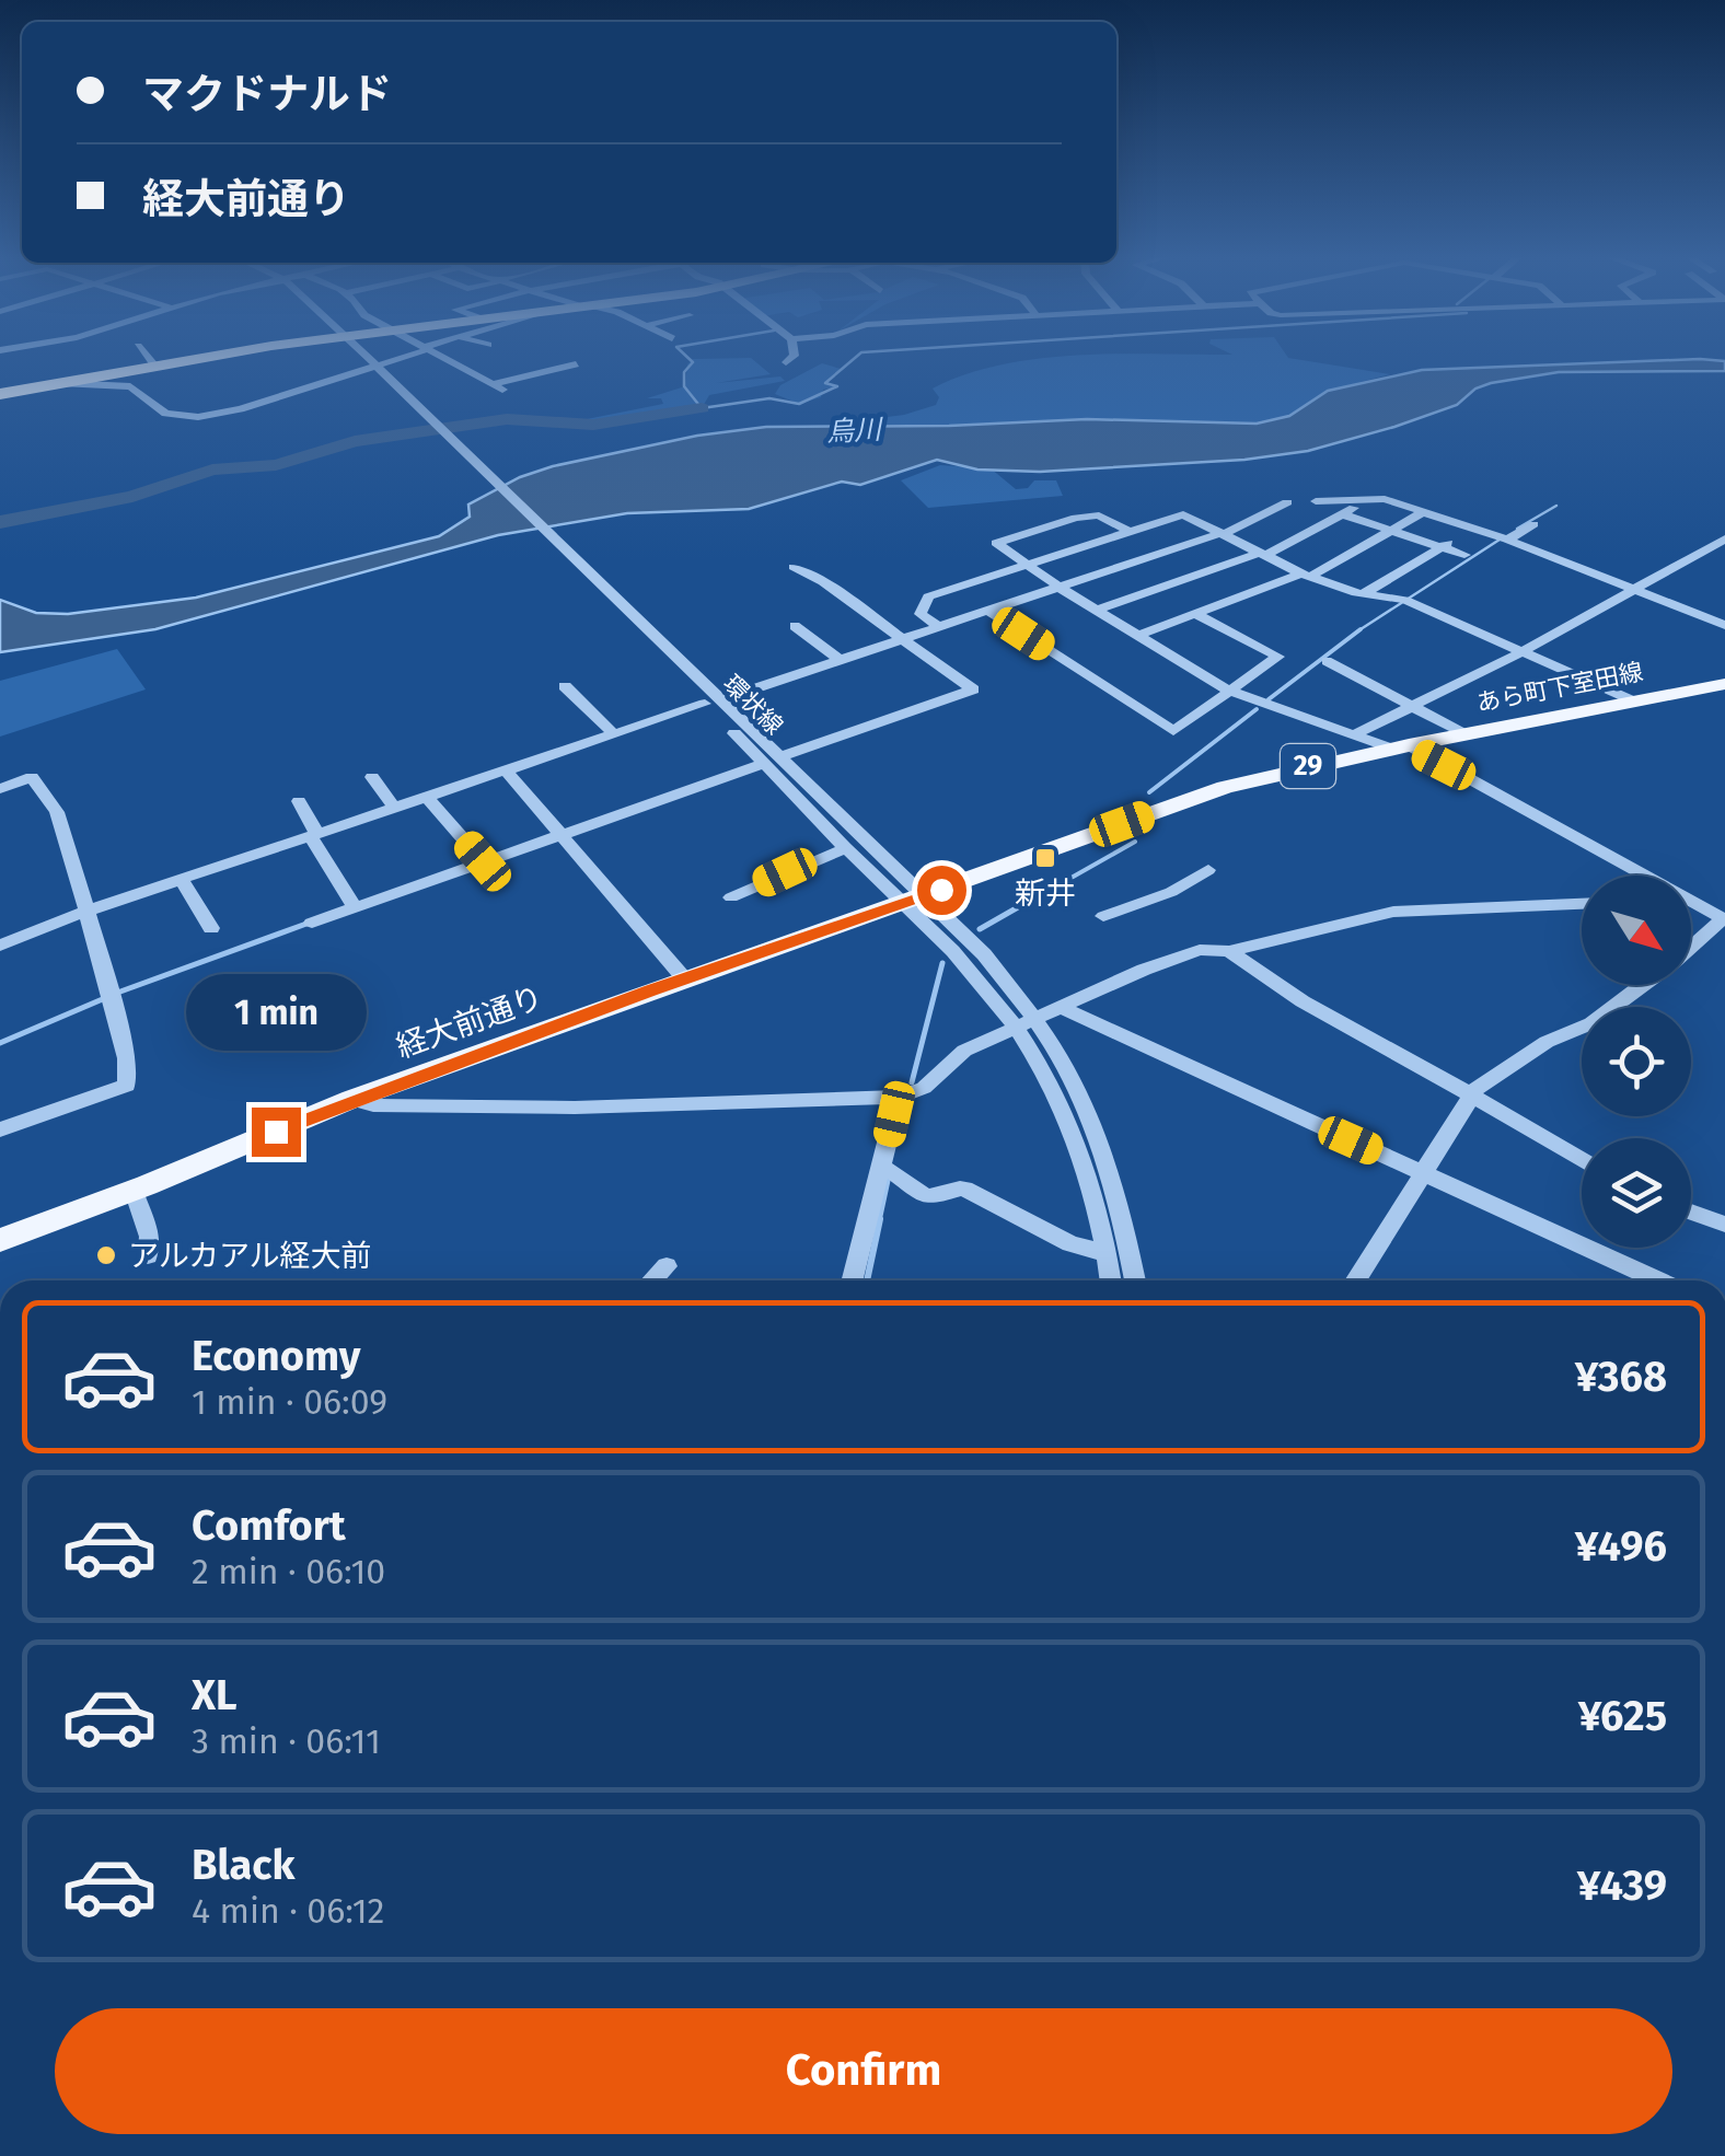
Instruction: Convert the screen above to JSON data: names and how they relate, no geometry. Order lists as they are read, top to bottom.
{
  "streets": {
    "main road": ["あら町下室田線", "29", "経大前通り"],
    "street": ["環状線"]
  },
  "crossings": [
    ["あら町下室田線", "環状線"],
    ["あら町下室田線", "経大前通り"],
    ["環状線", "経大前通り"]
  ],
  "water": ["烏川"],
  "places": {
    "transit": ["新井"],
    "other": ["アルカアル経大前"]
  },
  "north": "bottom right",
  "page": {
    "banner": ["マクドナルド", "経大前通り"],
    "bubble": "1 min",
    "list": [
      {
        "name": "Economy",
        "note": "1 min · 06:09",
        "value": "¥368"
      },
      {
        "name": "Comfort",
        "note": "2 min · 06:10",
        "value": "¥496"
      },
      {
        "name": "XL",
        "note": "3 min · 06:11",
        "value": "¥625"
      },
      {
        "name": "Black",
        "note": "4 min · 06:12",
        "value": "¥439"
      }
    ],
    "buttons": "Confirm"
  }
}
